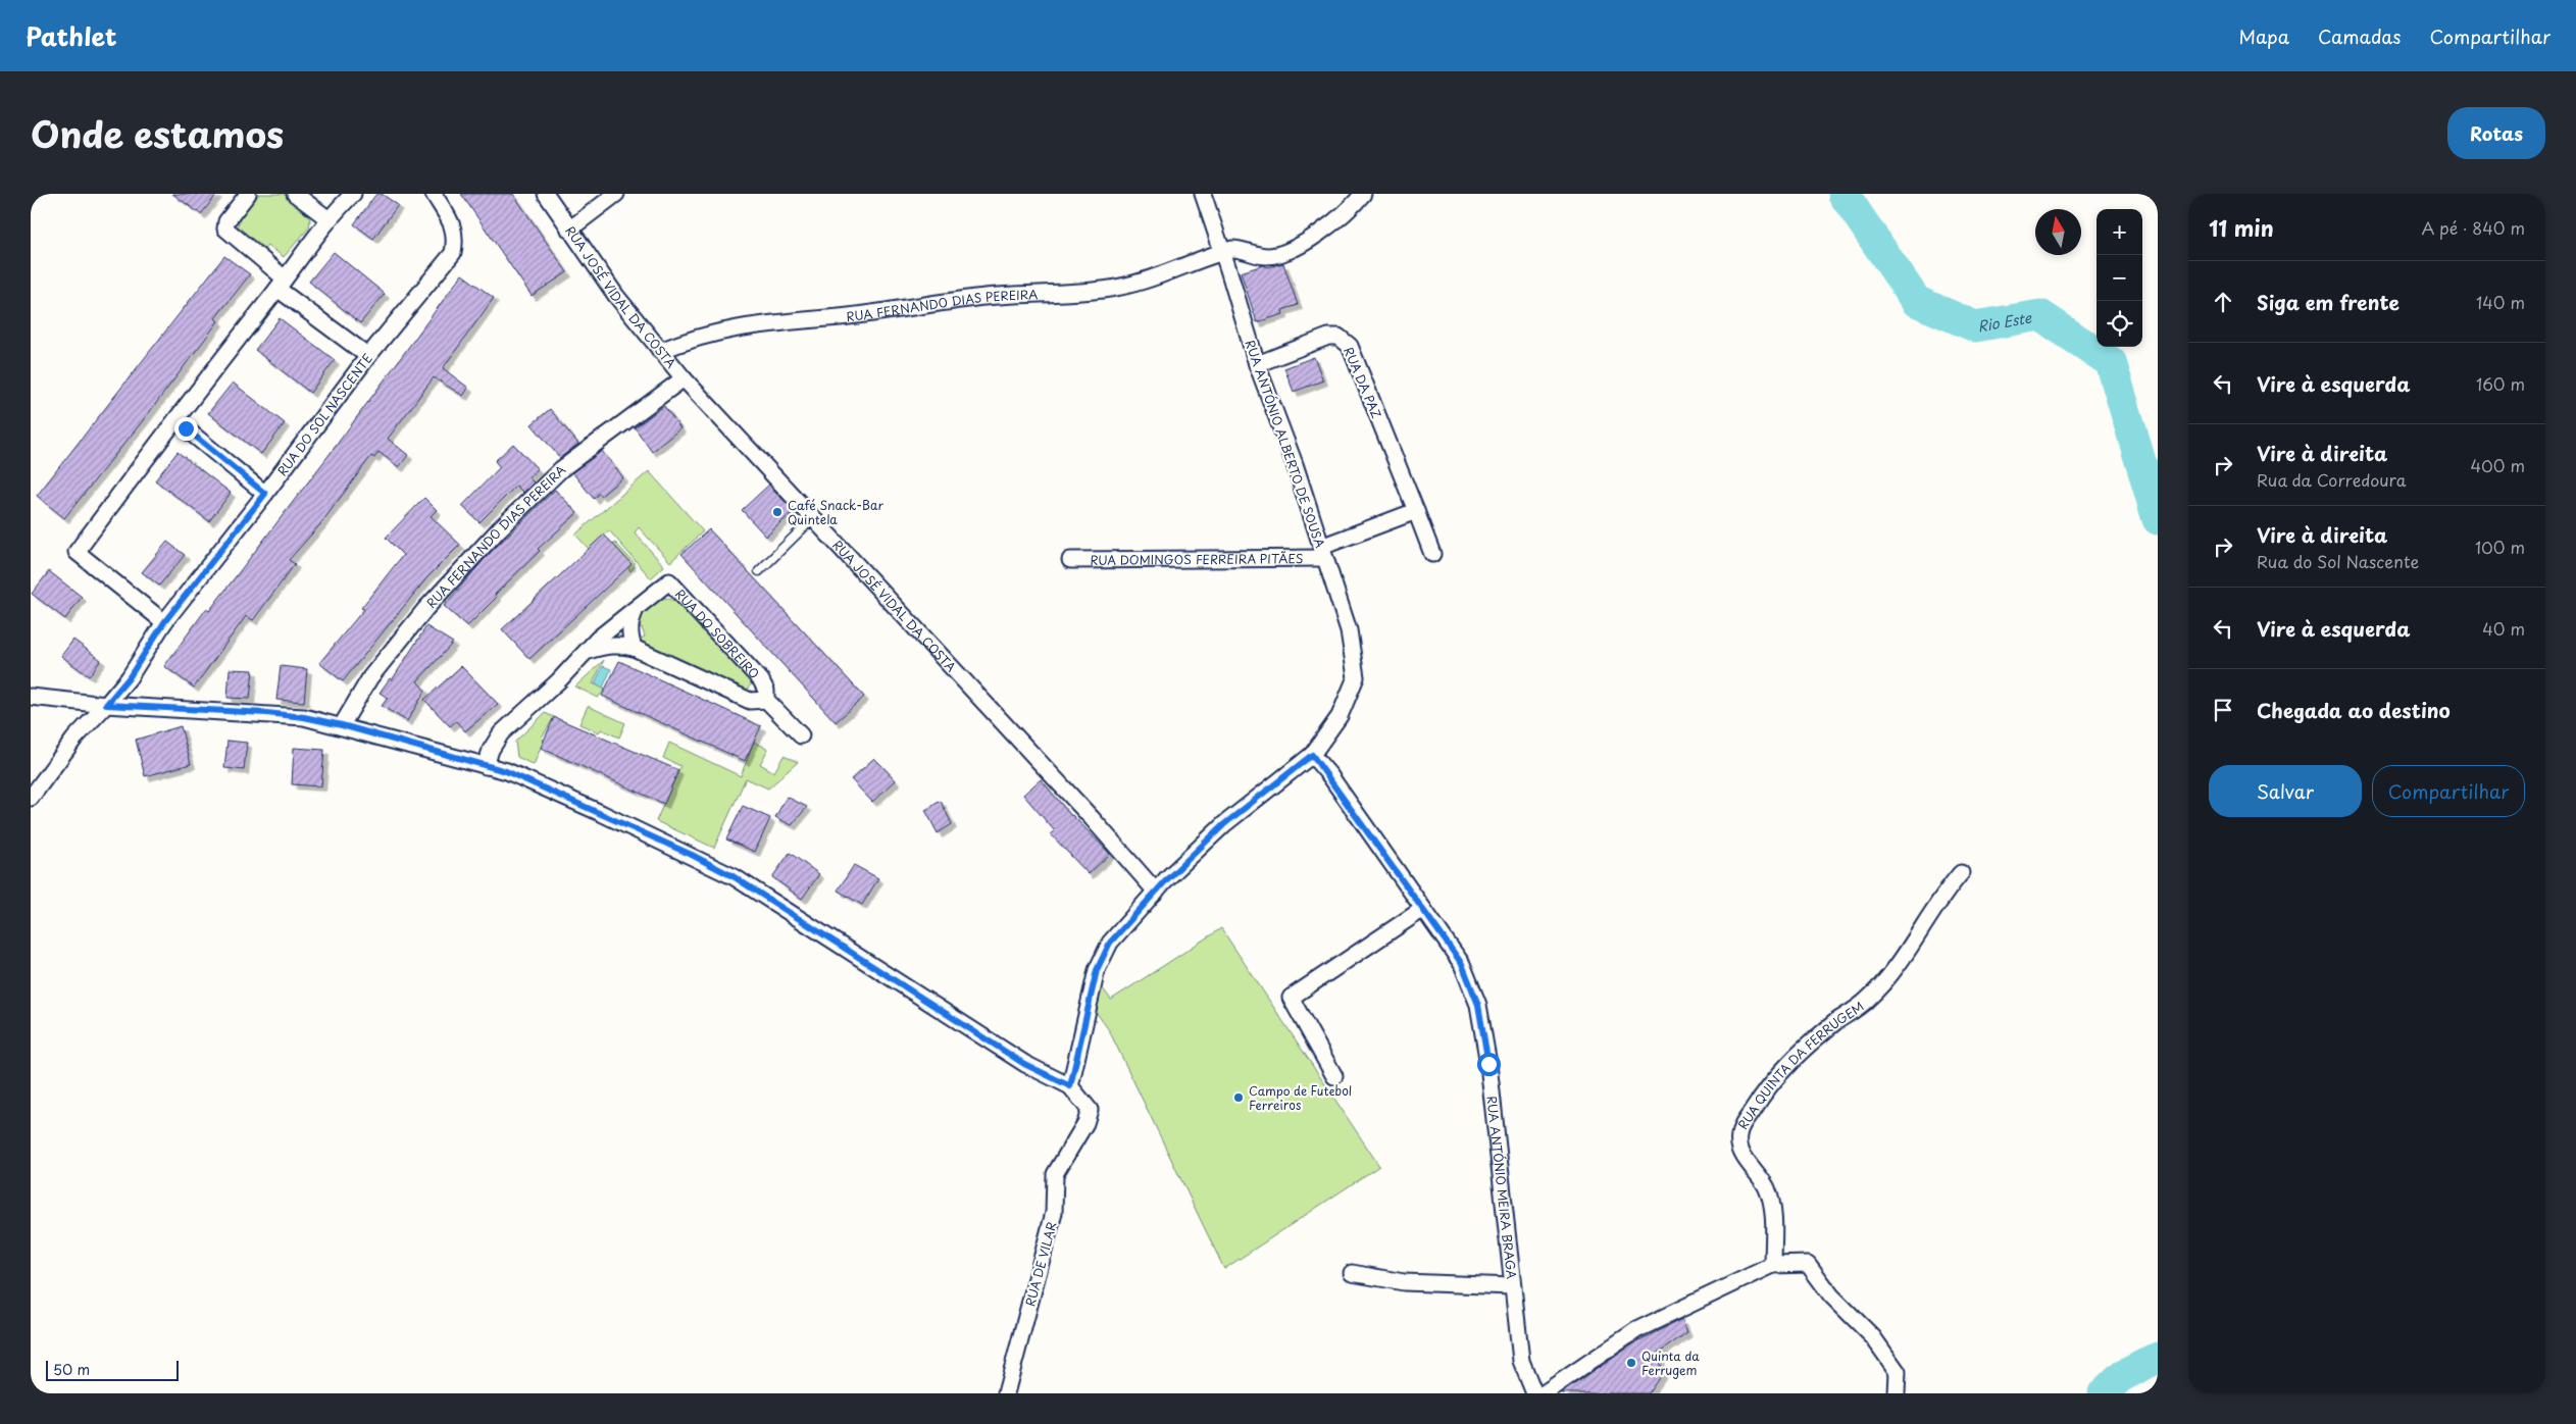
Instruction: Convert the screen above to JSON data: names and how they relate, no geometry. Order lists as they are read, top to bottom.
{
  "streets": {
    "street": [
      "RUA JOSÉ VIDAL DA COSTA",
      "RUA FERNANDO DIAS PEREIRA",
      "RUA DA PAZ",
      "RUA DO SOL NASCENTE",
      "RUA ANTÓNIO ALBERTO DE SOUSA",
      "RUA DOMINGOS FERREIRA PITÃES",
      "RUA DO SOBREIRO",
      "RUA QUINTA DA FERRUGEM",
      "RUA ANTÓNIO MEIRA BRAGA",
      "RUA DE VILAR"
    ]
  },
  "crossings": [
    ["RUA JOSÉ VIDAL DA COSTA", "RUA FERNANDO DIAS PEREIRA"],
    ["RUA FERNANDO DIAS PEREIRA", "RUA ANTÓNIO ALBERTO DE SOUSA"],
    ["RUA DA PAZ", "RUA ANTÓNIO ALBERTO DE SOUSA"],
    ["RUA ANTÓNIO ALBERTO DE SOUSA", "RUA DOMINGOS FERREIRA PITÃES"],
    ["RUA ANTÓNIO ALBERTO DE SOUSA", "RUA ANTÓNIO MEIRA BRAGA"]
  ],
  "water": ["Rio Este"],
  "places": ["Café Snack-Bar Quintela", "Campo de Futebol Ferreiros", "Quinta da Ferrugem"],
  "scale_bar": "50 m",
  "north": "top",
  "page": {
    "header": "Pathlet",
    "nav": ["Mapa", "Camadas", "Compartilhar"],
    "title": "Onde estamos",
    "buttons": [
      "Rotas",
      ["Salvar", "Compartilhar"]
    ],
    "heading": ["11 min", "A pé · 840 m"],
    "map_buttons": ["+", "−"],
    "list": [
      ["Siga em frente", "140 m"],
      ["Vire à esquerda", "160 m"],
      ["Vire à direita", "Rua da Corredoura", "400 m"],
      ["Vire à direita", "Rua do Sol Nascente", "100 m"],
      ["Vire à esquerda", "40 m"],
      "Chegada ao destino"
    ],
    "scale": "50 m"
  }
}
